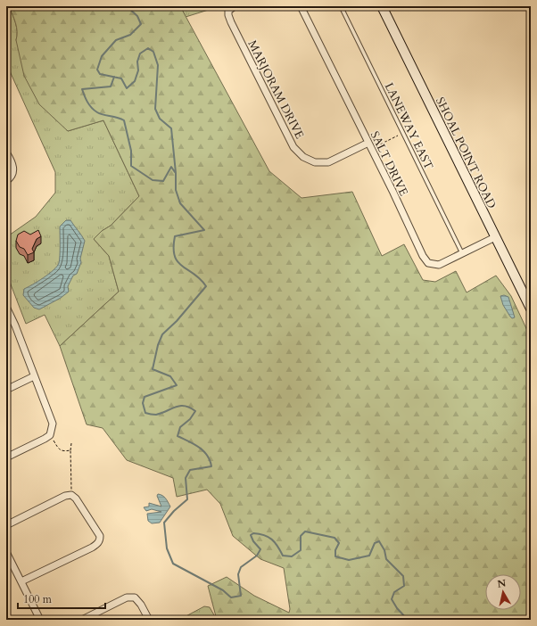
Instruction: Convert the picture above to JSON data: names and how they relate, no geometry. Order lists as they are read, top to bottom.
{
  "streets": {
    "street": ["MARJORAM DRIVE", "SHOAL POINT ROAD", "SALT DRIVE"],
    "lane": ["LANEWAY EAST"]
  },
  "crossings": [
    ["MARJORAM DRIVE", "SALT DRIVE"],
    ["LANEWAY EAST", "SALT DRIVE"],
    ["SHOAL POINT ROAD", "SALT DRIVE"]
  ],
  "scale_bar": "100 m",
  "north": "top"
}
